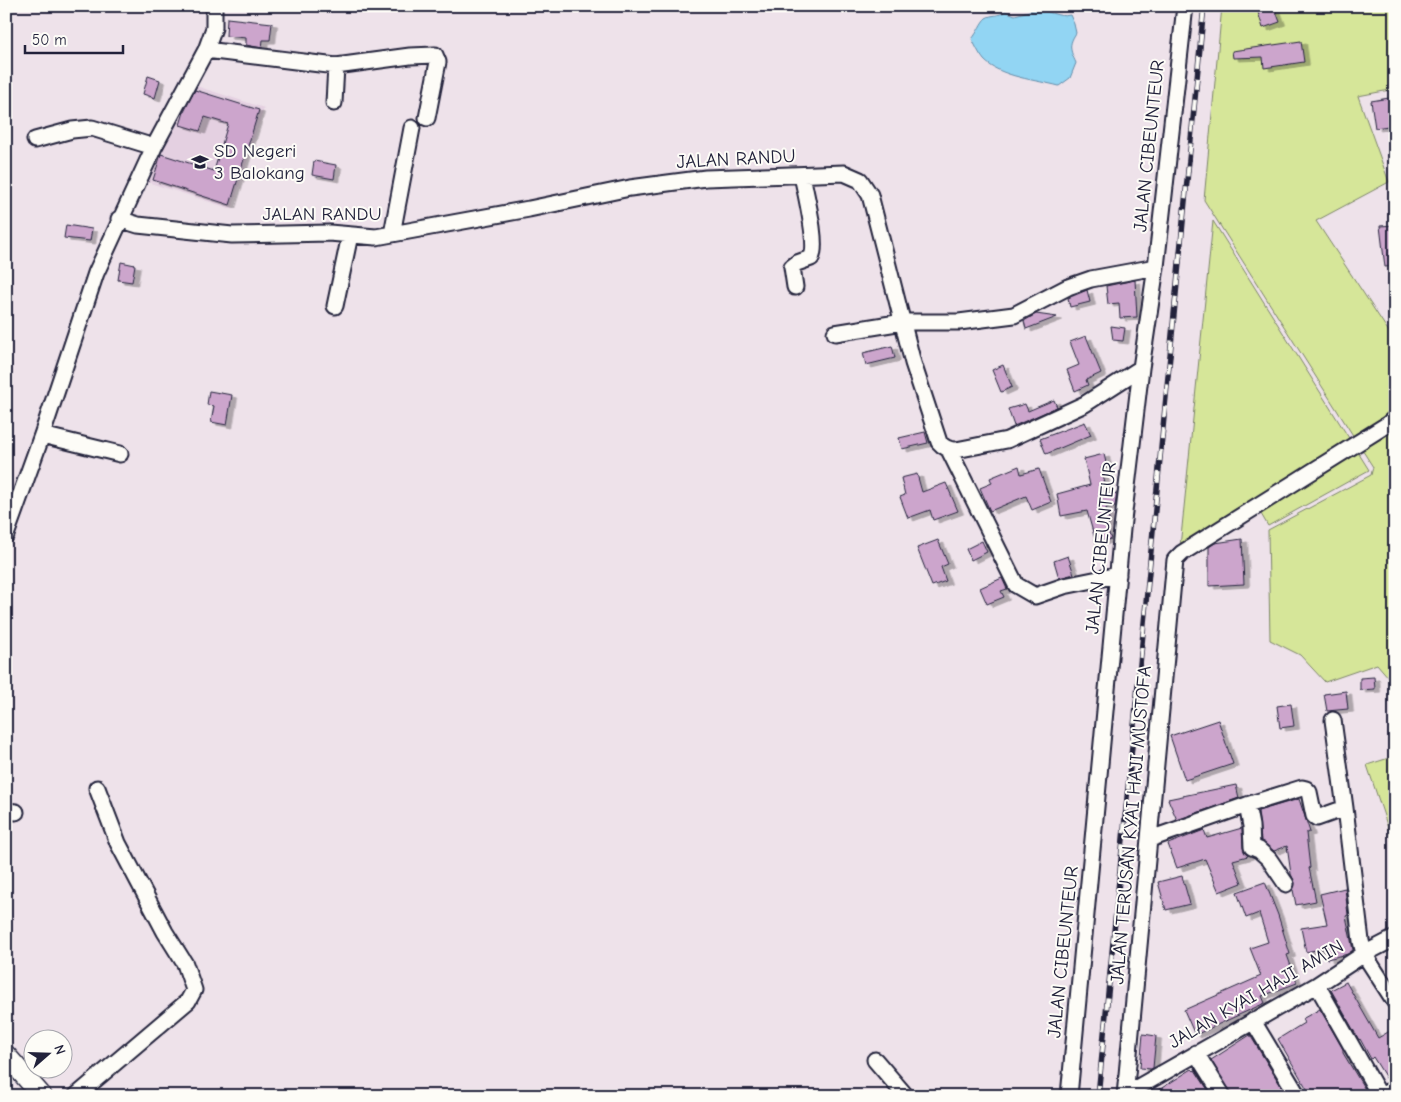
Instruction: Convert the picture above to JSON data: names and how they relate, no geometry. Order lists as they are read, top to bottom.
{
  "streets": {
    "street": [
      "JALAN CIBEUNTEUR",
      "JALAN RANDU",
      "JALAN TERUSAN KYAI HAJI MUSTOFA",
      "JALAN KYAI HAJI AMIN"
    ]
  },
  "crossings": [
    ["JALAN CIBEUNTEUR", "JALAN RANDU"],
    ["JALAN TERUSAN KYAI HAJI MUSTOFA", "JALAN KYAI HAJI AMIN"]
  ],
  "places": {
    "school or university": ["SD Negeri 3 Balokang"]
  },
  "scale_bar": "50 m",
  "north": "right"
}
